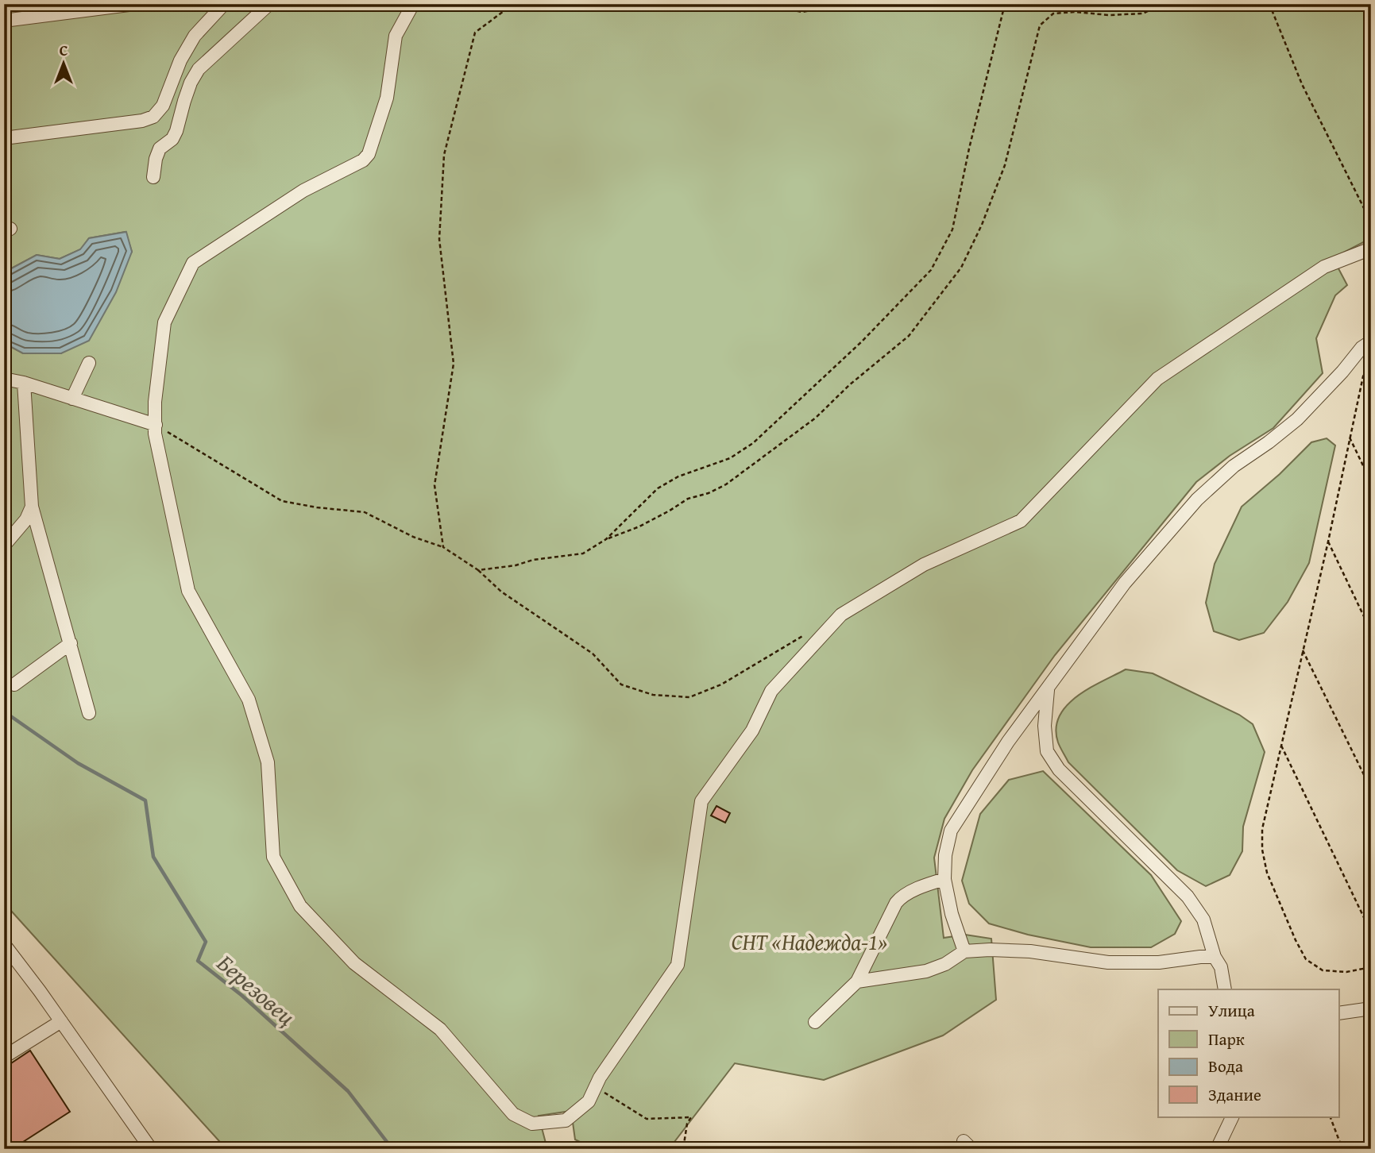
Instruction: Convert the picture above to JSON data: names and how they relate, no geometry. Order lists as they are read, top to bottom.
{
  "water": ["Березовец"],
  "parks": ["СНТ «Надежда-1»"],
  "legend": [
    "Улица",
    "Парк",
    "Вода",
    "Здание"
  ],
  "north": "top"
}
